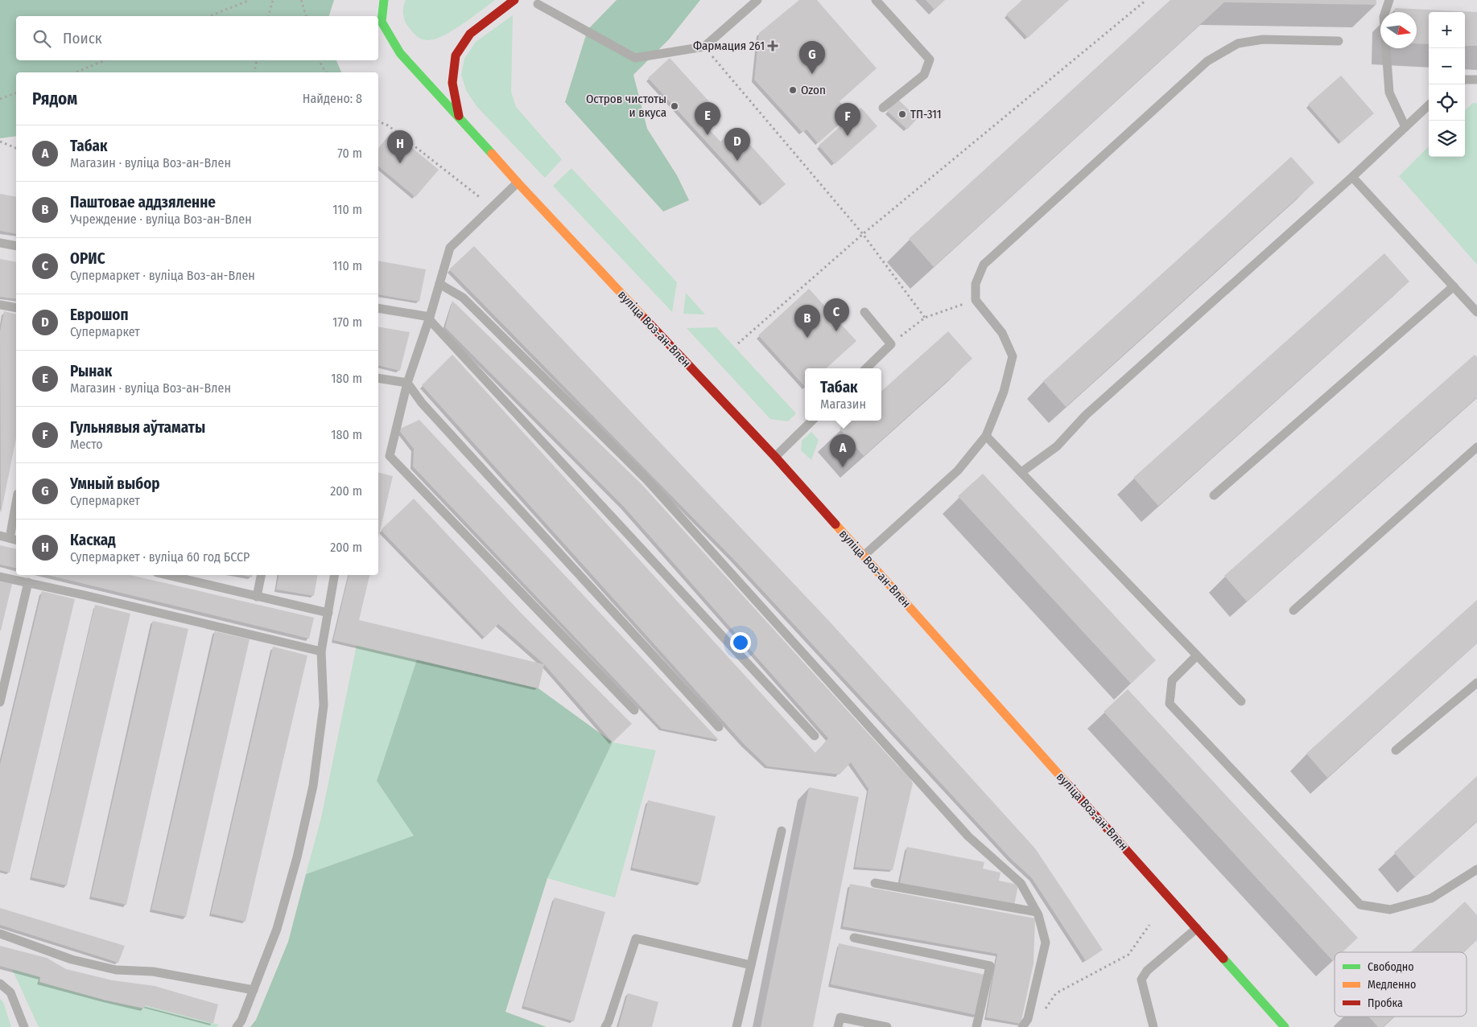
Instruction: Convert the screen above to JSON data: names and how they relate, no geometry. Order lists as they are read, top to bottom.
{
  "streets": {
    "main road": ["вуліца Воз-ан-Влен"]
  },
  "places": {
    "health": ["Фармация 261"],
    "other": ["Ozon", "Остров чистоты и вкуса", "ТП-311"]
  },
  "legend": ["Свободно", "Медленно", "Пробка"],
  "north": "right",
  "page": {
    "map_buttons": ["+", "−"],
    "search": "Поиск",
    "pins": [
      "G",
      "E",
      "F",
      "D",
      "H",
      "C",
      "B",
      "A"
    ],
    "heading": ["Рядом", "Найдено: 8"],
    "list": [
      {
        "mark": "A",
        "name": "Табак",
        "note": "Магазин · вуліца Воз-ан-Влен",
        "value": "70 m"
      },
      {
        "mark": "B",
        "name": "Паштовае аддзяленне",
        "note": "Учреждение · вуліца Воз-ан-Влен",
        "value": "110 m"
      },
      {
        "mark": "C",
        "name": "ОРИС",
        "note": "Супермаркет · вуліца Воз-ан-Влен",
        "value": "110 m"
      },
      {
        "mark": "D",
        "name": "Еврошоп",
        "note": "Супермаркет",
        "value": "170 m"
      },
      {
        "mark": "E",
        "name": "Рынак",
        "note": "Магазин · вуліца Воз-ан-Влен",
        "value": "180 m"
      },
      {
        "mark": "F",
        "name": "Гульнявыя аўтаматы",
        "note": "Место",
        "value": "180 m"
      },
      {
        "mark": "G",
        "name": "Умный выбор",
        "note": "Супермаркет",
        "value": "200 m"
      },
      {
        "mark": "H",
        "name": "Каскад",
        "note": "Супермаркет · вуліца 60 год БССР",
        "value": "200 m"
      }
    ],
    "popup": ["Табак", "Магазин"]
  }
}
